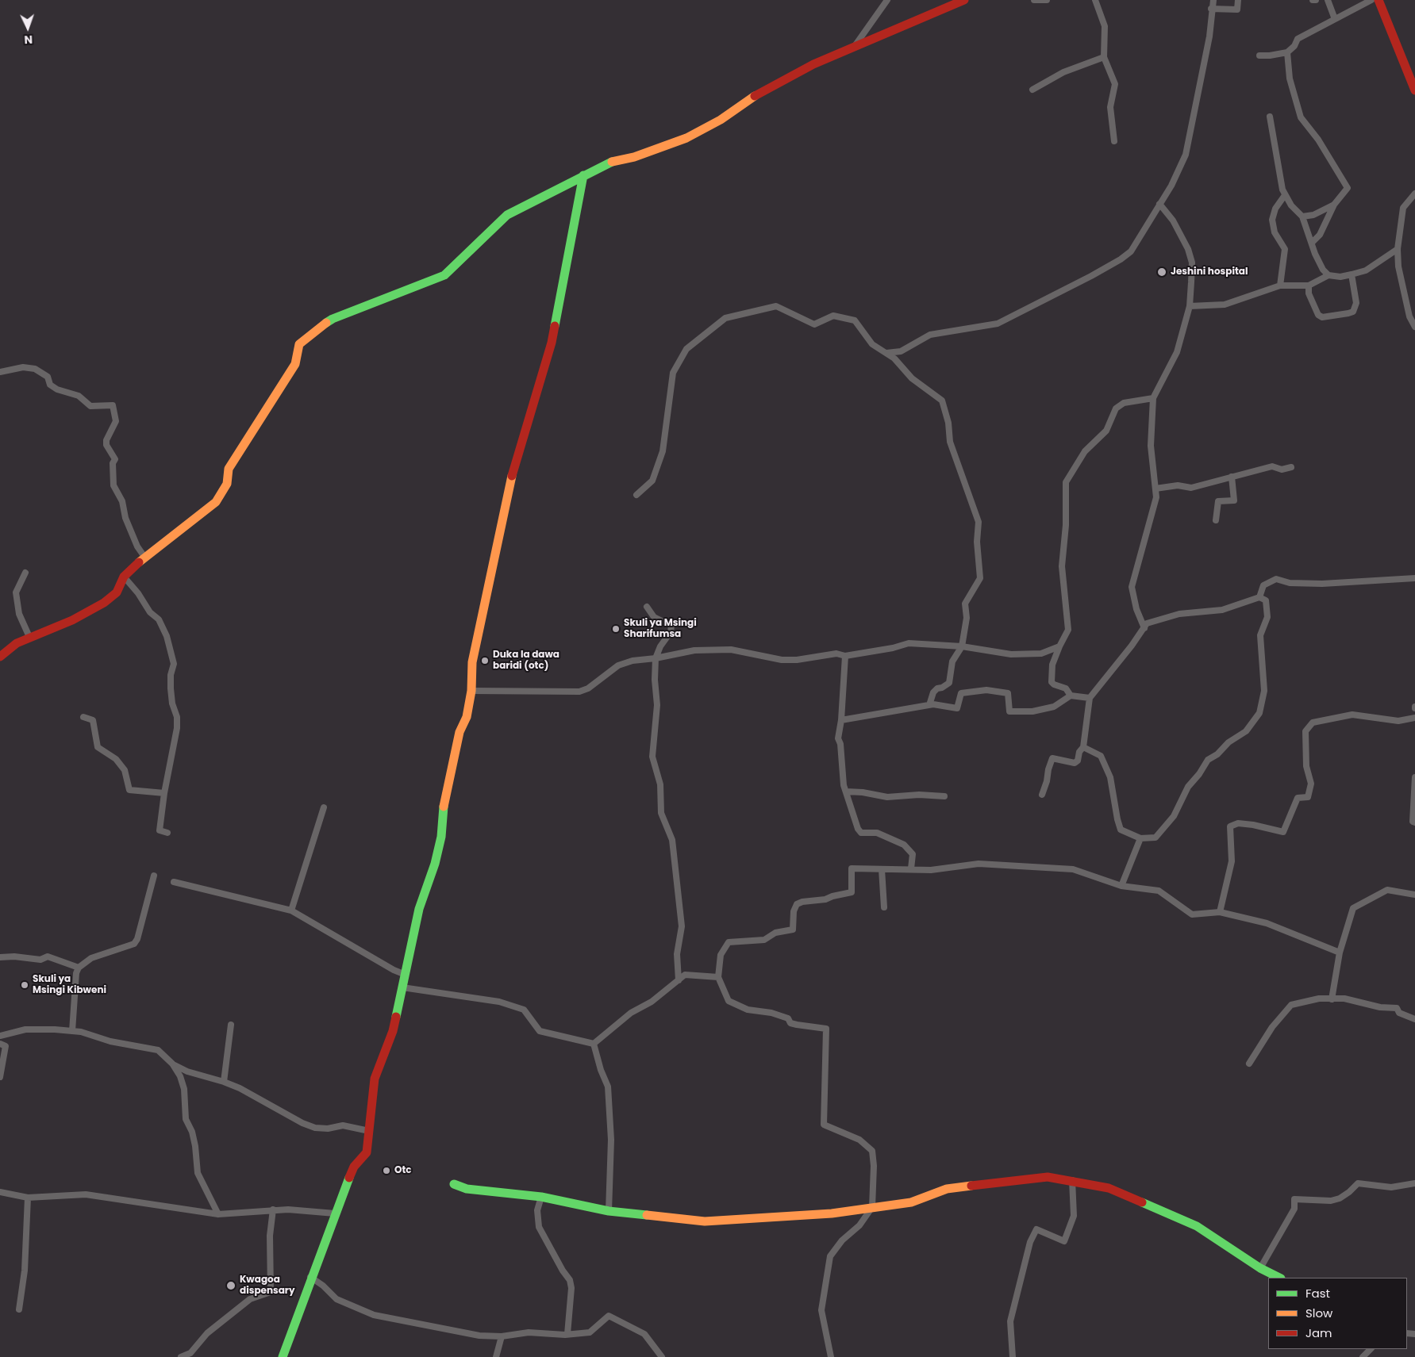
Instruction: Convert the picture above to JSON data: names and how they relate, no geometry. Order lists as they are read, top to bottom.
{
  "places": [
    "Jeshini hospital",
    "Skuli ya Msingi Sharifumsa",
    "Duka la dawa baridi (otc)",
    "Skuli ya Msingi Kibweni",
    "Otc",
    "Kwagoa dispensary"
  ],
  "legend": ["Fast", "Slow", "Jam"],
  "north": "bottom"
}
